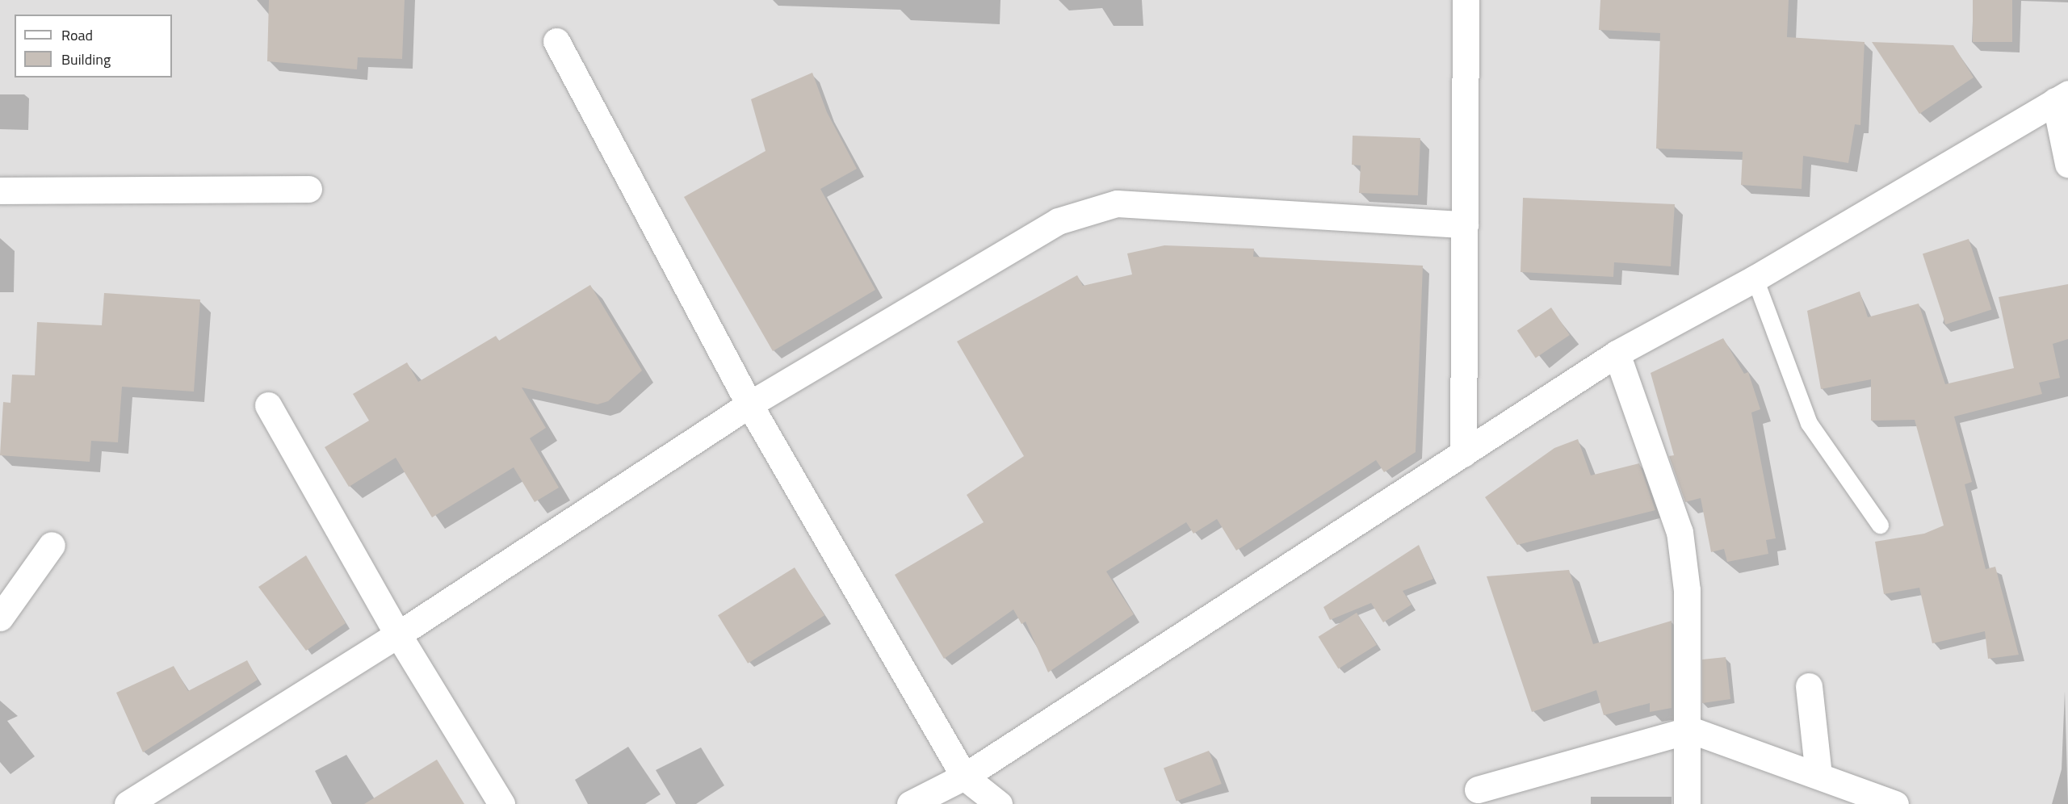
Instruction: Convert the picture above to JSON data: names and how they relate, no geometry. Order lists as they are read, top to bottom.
{
  "legend": ["Road", "Building"]
}
